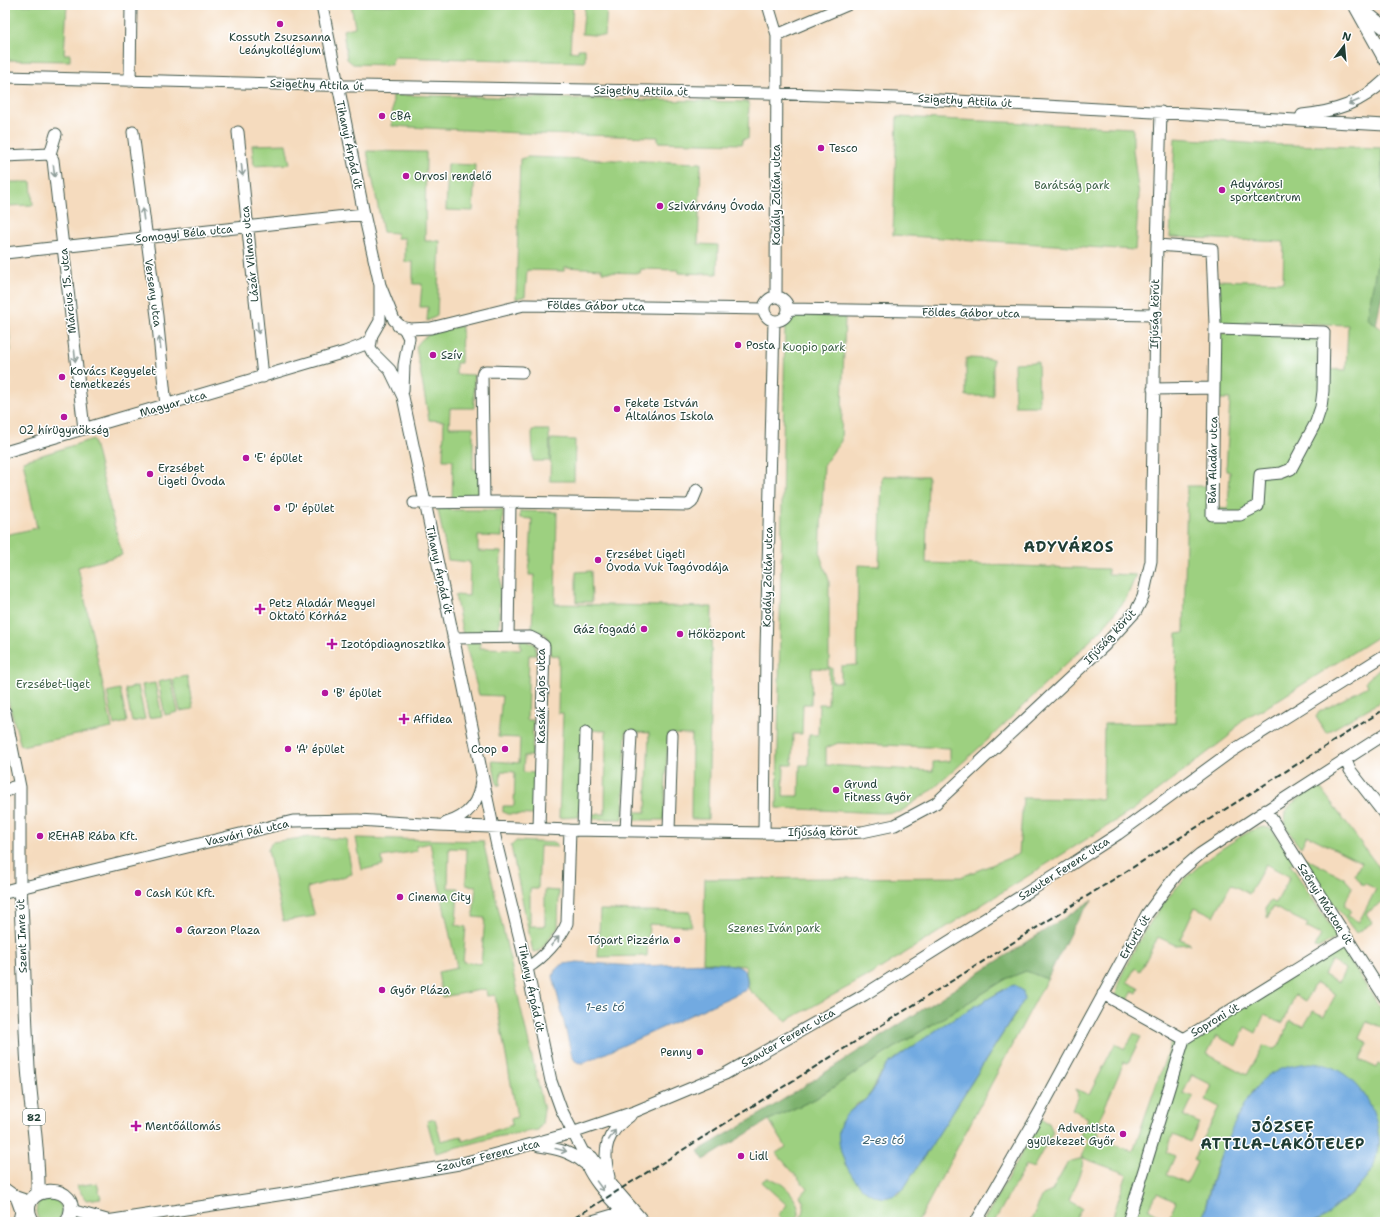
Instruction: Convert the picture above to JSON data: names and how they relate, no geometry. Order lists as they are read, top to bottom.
{
  "streets": {
    "main road": ["Vasvári Pál utca", "Szent Imre út", "82"],
    "street": [
      "Szigethy Attila út",
      "Tihanyi Árpád út",
      "Kodály Zoltán utca",
      "Somogyi Béla utca",
      "Lázár Vilmos utca",
      "Március 15. utca",
      "Verseny utca",
      "Földes Gábor utca",
      "Ifjúság körút",
      "Magyar utca",
      "Bán Aladár utca",
      "Kassák Lajos utca",
      "Szauter Ferenc utca",
      "Szőnyi Márton út",
      "Erfurti út",
      "Soproni út"
    ]
  },
  "crossings": [
    ["Szigethy Attila út", "Tihanyi Árpád út"],
    ["Szigethy Attila út", "Kodály Zoltán utca"],
    ["Szigethy Attila út", "Ifjúság körút"],
    ["Tihanyi Árpád út", "Somogyi Béla utca"],
    ["Tihanyi Árpád út", "Földes Gábor utca"],
    ["Tihanyi Árpád út", "Ifjúság körút"],
    ["Tihanyi Árpád út", "Magyar utca"],
    ["Tihanyi Árpád út", "Vasvári Pál utca"],
    ["Tihanyi Árpád út", "Szauter Ferenc utca"],
    ["Kodály Zoltán utca", "Földes Gábor utca"],
    ["Kodály Zoltán utca", "Ifjúság körút"],
    ["Somogyi Béla utca", "Lázár Vilmos utca"],
    ["Somogyi Béla utca", "Március 15. utca"],
    ["Somogyi Béla utca", "Verseny utca"],
    ["Lázár Vilmos utca", "Magyar utca"],
    ["Március 15. utca", "Magyar utca"],
    ["Verseny utca", "Magyar utca"],
    ["Földes Gábor utca", "Ifjúság körút"],
    ["Földes Gábor utca", "Magyar utca"],
    ["Ifjúság körút", "Bán Aladár utca"],
    ["Ifjúság körút", "Kassák Lajos utca"],
    ["Ifjúság körút", "Vasvári Pál utca"],
    ["Vasvári Pál utca", "Szent Imre út"],
    ["Szauter Ferenc utca", "82"],
    ["Szőnyi Márton út", "Erfurti út"],
    ["Szőnyi Márton út", "Soproni út"],
    ["Szent Imre út", "82"]
  ],
  "one_way": ["Lázár Vilmos utca", "Március 15. utca", "Verseny utca"],
  "districts": ["ADYVÁROS", "JÓZSEF ATTILA-LAKÓTELEP"],
  "water": ["1-es tó", "2-es tó"],
  "parks": [
    "Barátság park",
    "Kuopio park",
    "Erzsébet-liget",
    "Szenes Iván park"
  ],
  "places": {
    "other": [
      "Kossuth Zsuzsanna Leánykollégium",
      "CBA",
      "Tesco",
      "Orvosi rendelő",
      "Adyvárosi sportcentrum",
      "Szivárvány Óvoda",
      "Posta",
      "Szív",
      "Kovács Kegyelet temetkezés",
      "Fekete István Általános Iskola",
      "O2 hírügynökség",
      "'E' épület",
      "Erzsébet Ligeti Óvoda",
      "'D' épület",
      "Erzsébet Ligeti Óvoda Vuk Tagóvodája",
      "Gáz fogadó",
      "Hőközpont",
      "'B' épület",
      "'A' épület",
      "Coop",
      "Grund Fitness Győr",
      "REHAB Rába Kft.",
      "Cash Kút Kft.",
      "Cinema City",
      "Garzon Plaza",
      "Tópart Pizzéria",
      "Győr Pláza",
      "Penny",
      "Adventista gyülekezet Győr",
      "Lidl"
    ],
    "health": [
      "Petz Aladár Megyei Oktató Kórház",
      "Izotópdiagnosztika",
      "Affidea",
      "Mentőállomás"
    ]
  },
  "north": "top"
}
